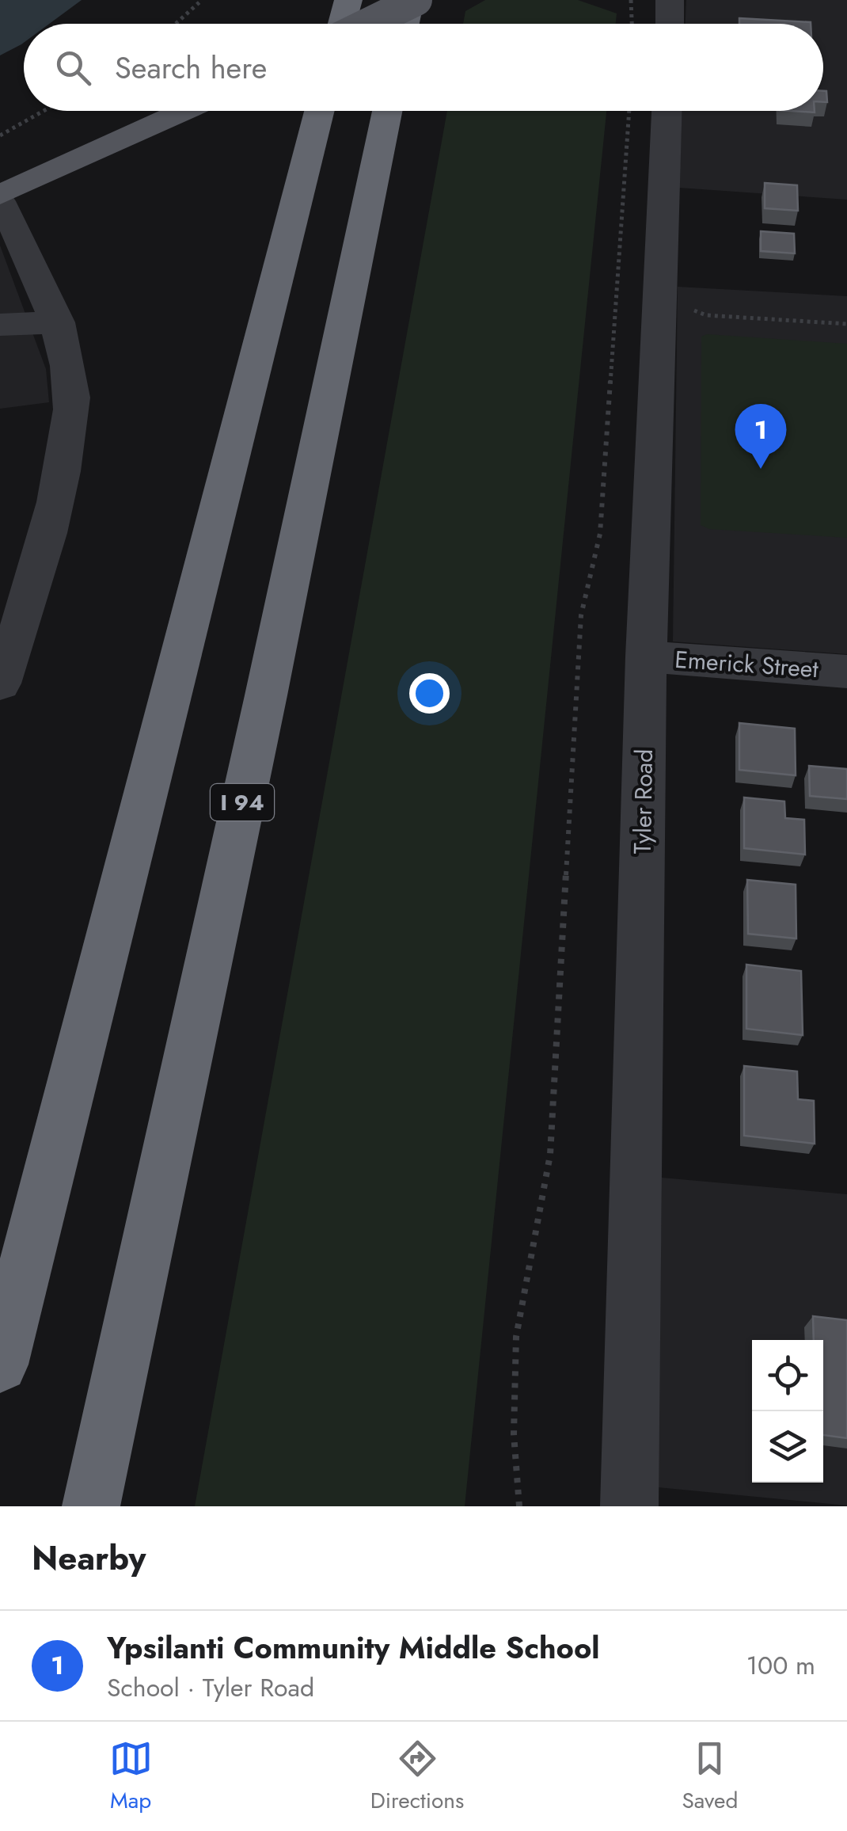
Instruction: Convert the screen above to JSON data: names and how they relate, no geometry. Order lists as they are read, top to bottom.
{
  "streets": {
    "highway": ["I 94"],
    "street": ["Emerick Street", "Tyler Road"]
  },
  "crossings": [
    ["Emerick Street", "Tyler Road"]
  ],
  "page": {
    "search": "Search here",
    "pins": "1",
    "heading": "Nearby",
    "list": [
      {
        "mark": "1",
        "name": "Ypsilanti Community Middle School",
        "note": "School · Tyler Road",
        "value": "100 m"
      }
    ],
    "nav": ["Map", "Directions", "Saved"]
  }
}
